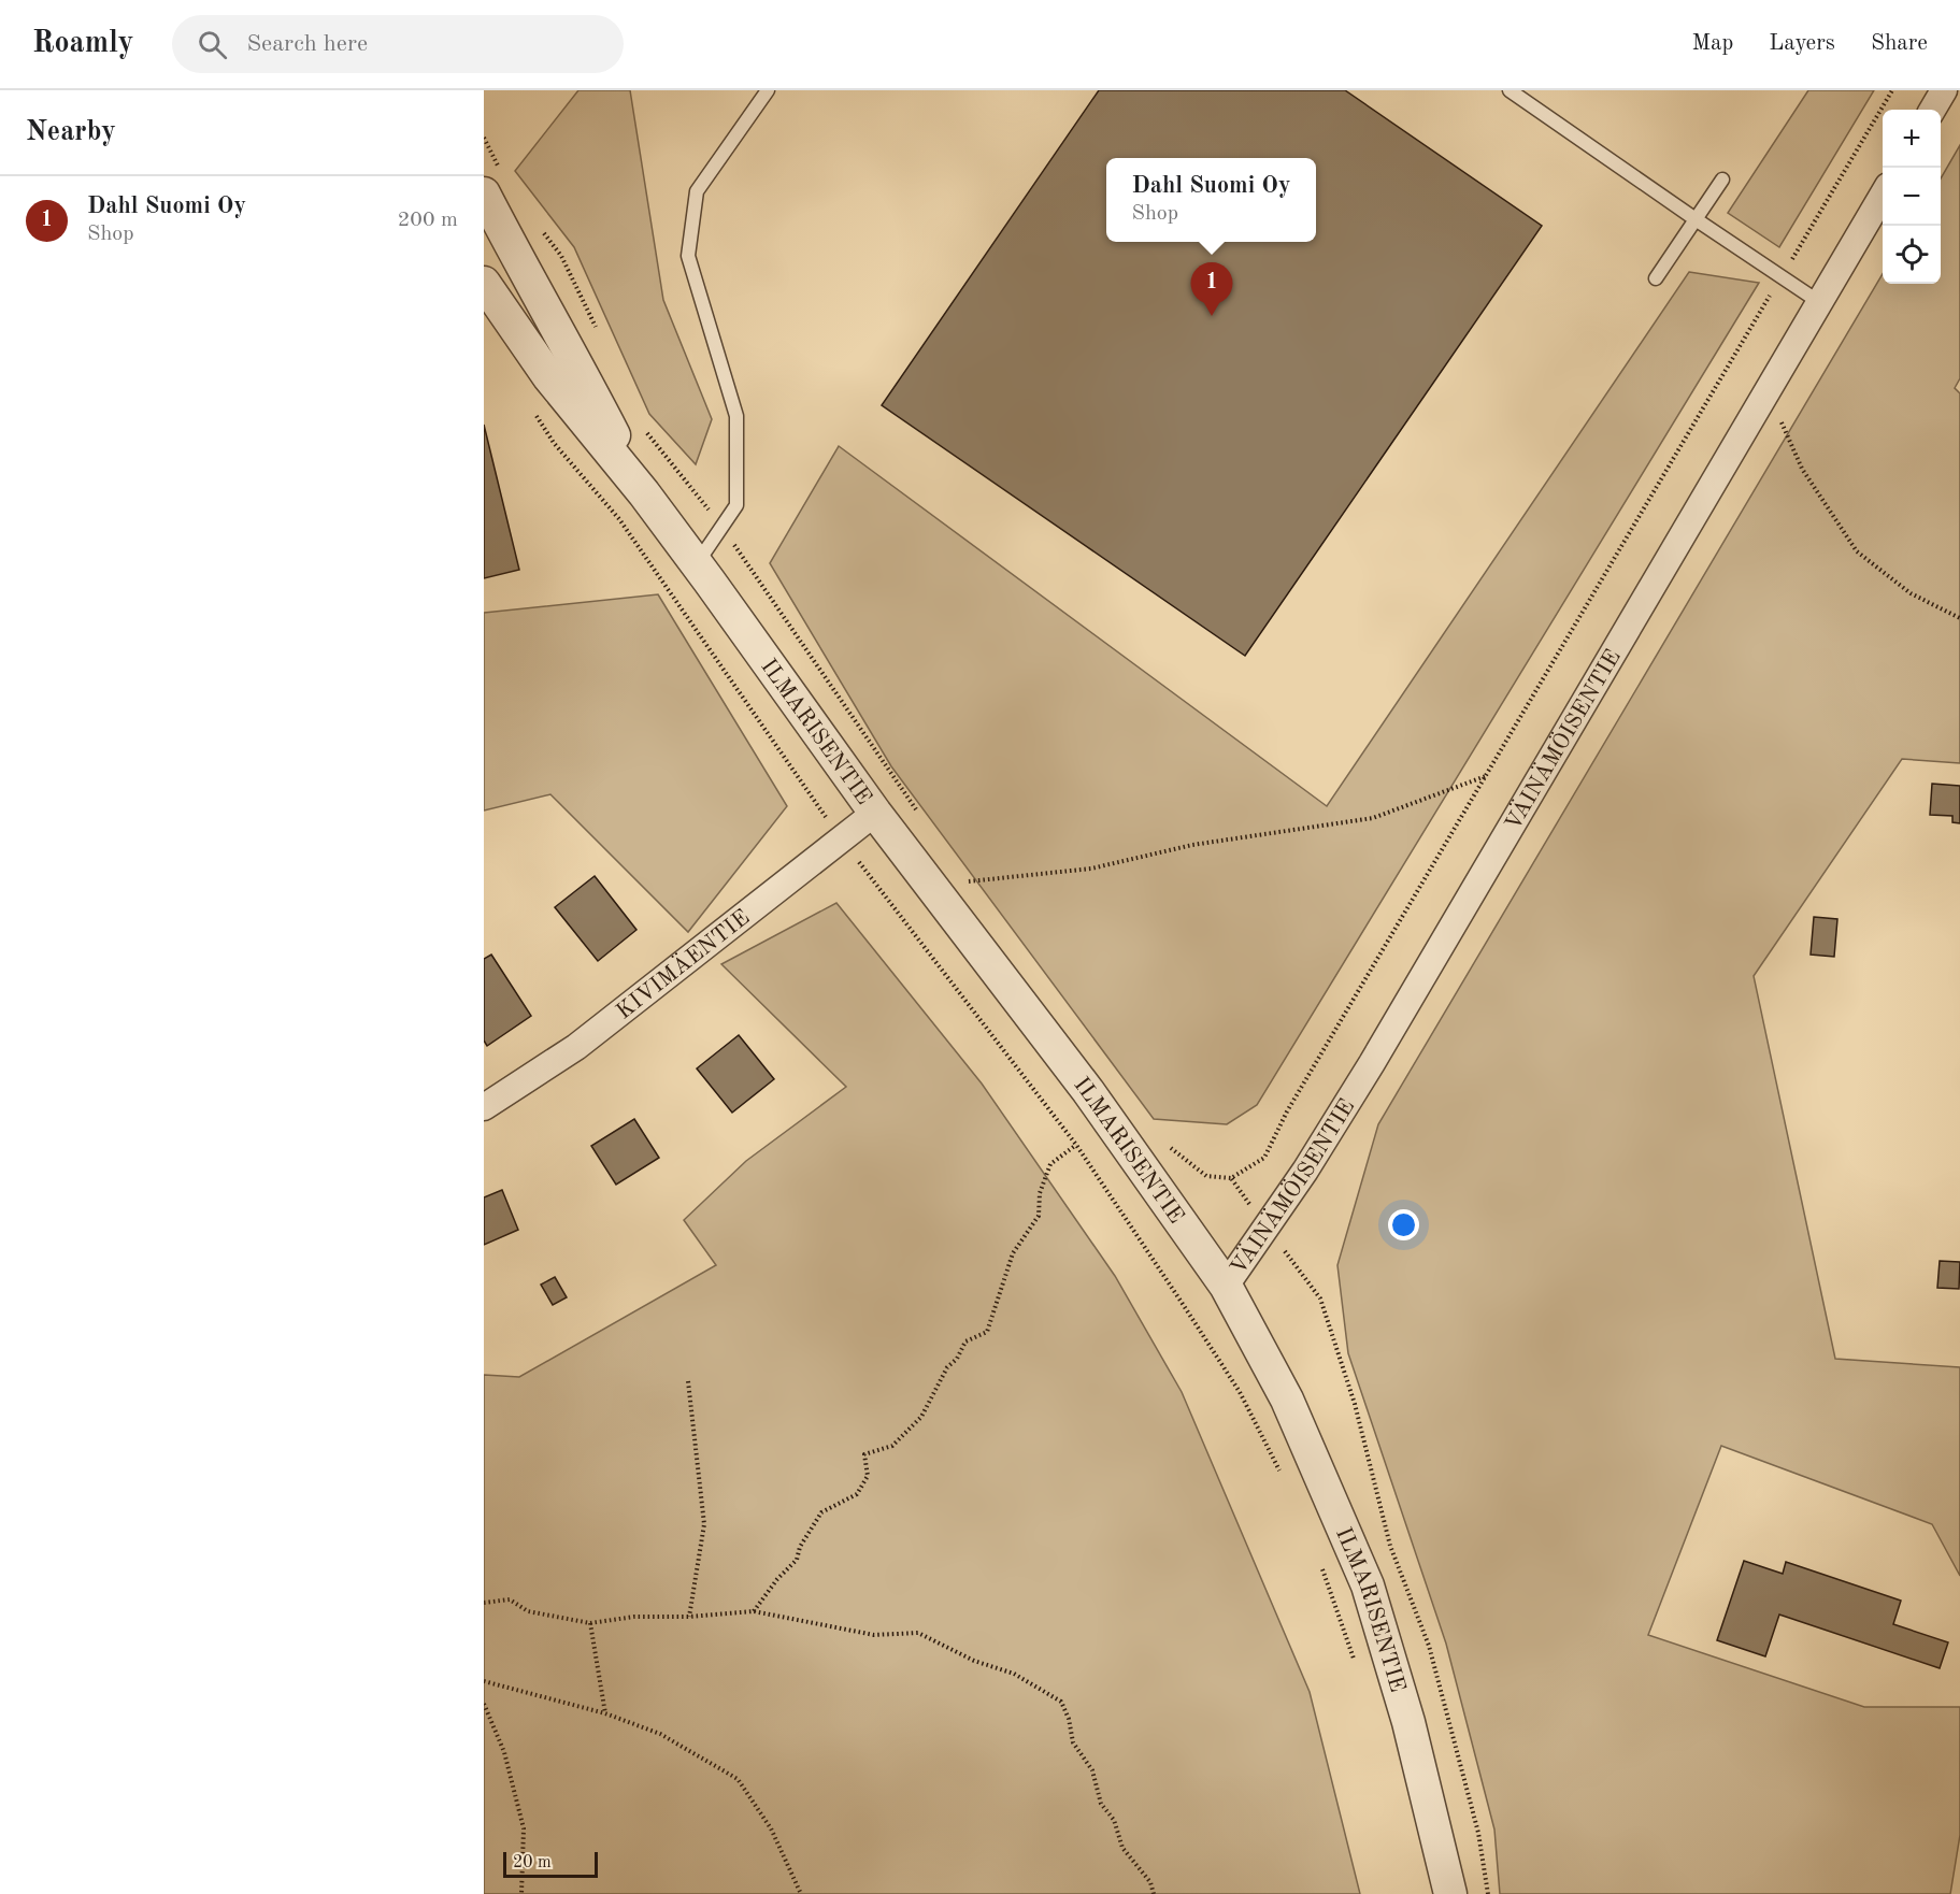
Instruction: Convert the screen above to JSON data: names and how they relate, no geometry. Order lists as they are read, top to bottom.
{
  "streets": {
    "street": ["ILMARISENTIE", "VÄINÄMÖISENTIE", "KIVIMÄENTIE"]
  },
  "crossings": [
    ["ILMARISENTIE", "VÄINÄMÖISENTIE"],
    ["ILMARISENTIE", "KIVIMÄENTIE"]
  ],
  "scale_bar": "20 m",
  "page": {
    "header": "Roamly",
    "search": "Search here",
    "nav": ["Map", "Layers", "Share"],
    "heading": "Nearby",
    "map_buttons": ["+", "−"],
    "popup": ["Dahl Suomi Oy", "Shop"],
    "list": [
      {
        "mark": "1",
        "name": "Dahl Suomi Oy",
        "note": "Shop",
        "value": "200 m"
      }
    ],
    "pins": "1",
    "scale": "20 m"
  }
}
